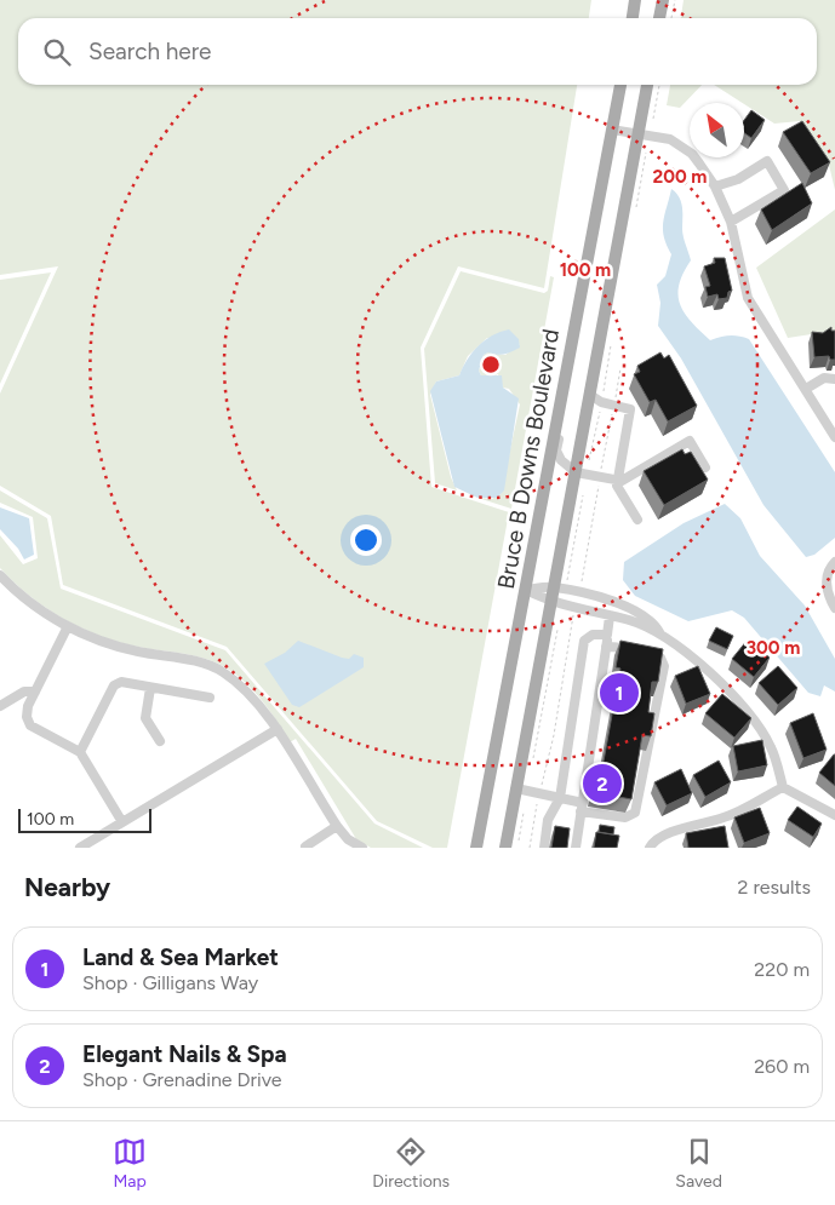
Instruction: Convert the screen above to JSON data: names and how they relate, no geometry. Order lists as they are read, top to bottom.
{
  "streets": {
    "main road": ["Bruce B Downs Boulevard"]
  },
  "scale_bar": "100 m",
  "north": "top left",
  "page": {
    "search": "Search here",
    "pins": ["1", "2"],
    "scale": "100 m",
    "heading": ["Nearby", "2 results"],
    "list": [
      {
        "mark": "1",
        "name": "Land & Sea Market",
        "note": "Shop · Gilligans Way",
        "value": "220 m"
      },
      {
        "mark": "2",
        "name": "Elegant Nails & Spa",
        "note": "Shop · Grenadine Drive",
        "value": "260 m"
      }
    ],
    "nav": ["Map", "Directions", "Saved"]
  },
  "rings": ["200 m", "100 m", "300 m"]
}
